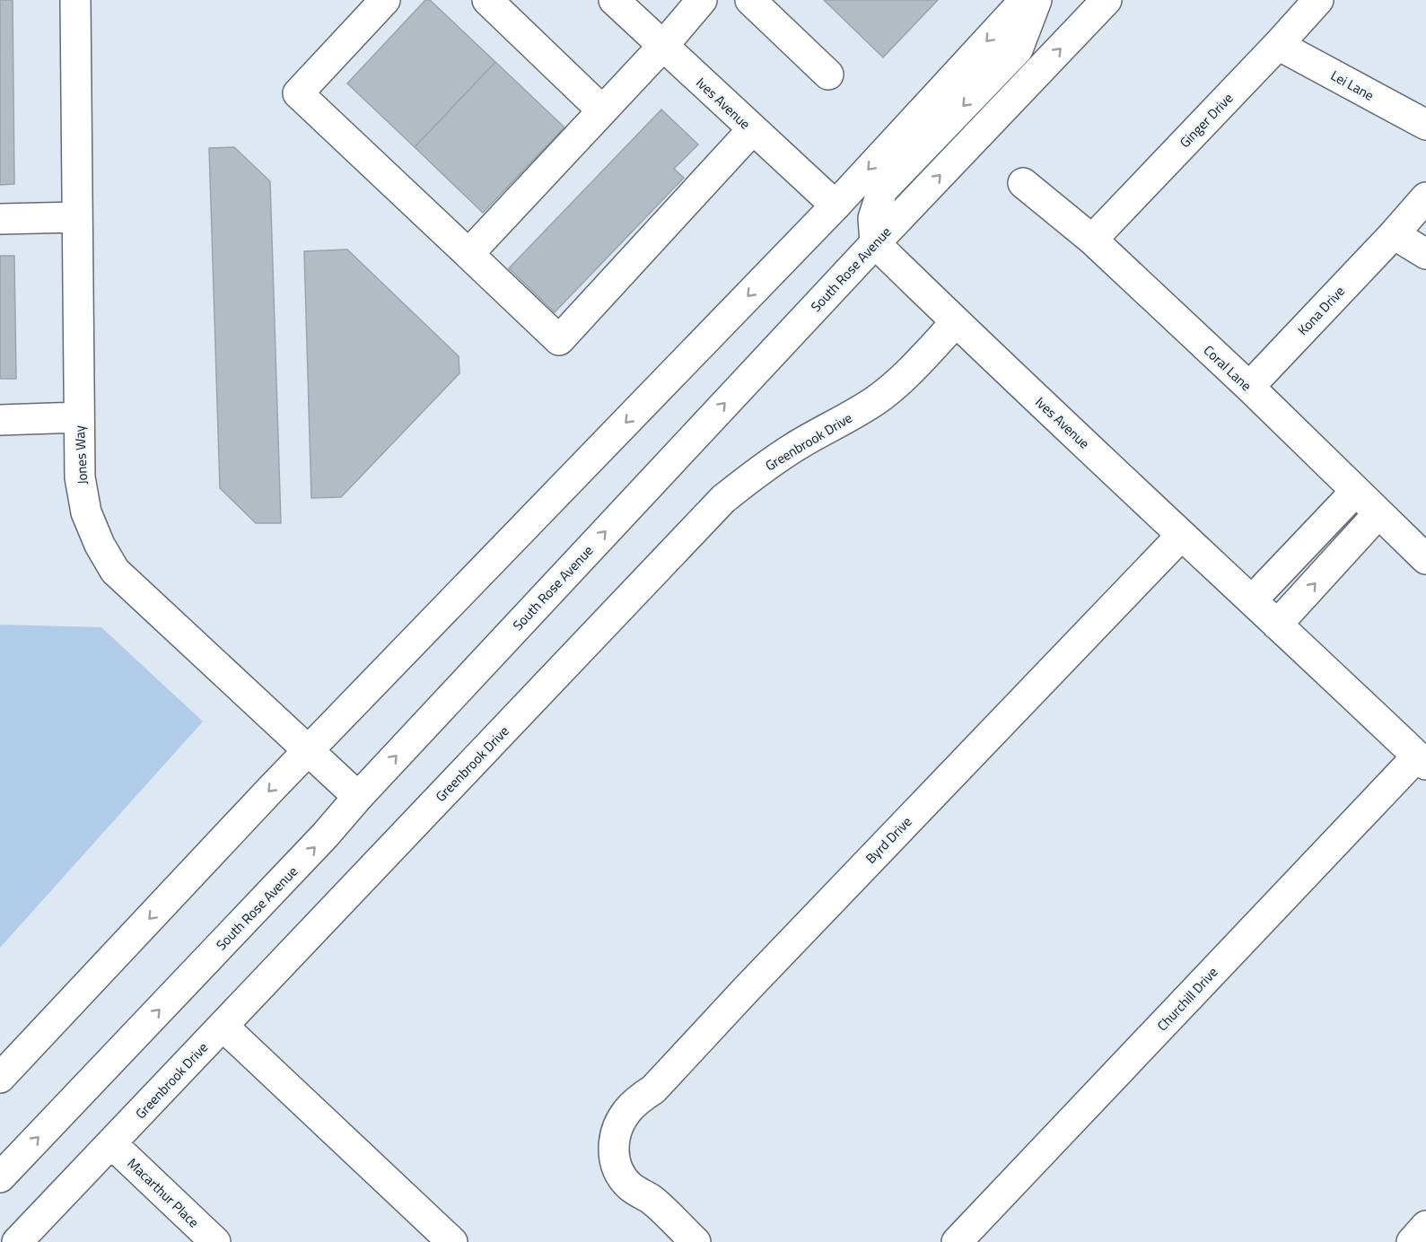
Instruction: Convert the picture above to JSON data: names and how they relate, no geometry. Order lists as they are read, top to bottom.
{
  "streets": {
    "street": [
      "Lei Lane",
      "Ives Avenue",
      "Ginger Drive",
      "South Rose Avenue",
      "Kona Drive",
      "Coral Lane",
      "Greenbrook Drive",
      "Jones Way",
      "Byrd Drive",
      "Churchill Drive",
      "Macarthur Place"
    ]
  },
  "crossings": [
    ["Lei Lane", "Ginger Drive"],
    ["Ives Avenue", "South Rose Avenue"],
    ["Ives Avenue", "Greenbrook Drive"],
    ["Ives Avenue", "Byrd Drive"],
    ["Ives Avenue", "Churchill Drive"],
    ["Ginger Drive", "Coral Lane"],
    ["South Rose Avenue", "Jones Way"],
    ["Kona Drive", "Coral Lane"],
    ["Greenbrook Drive", "Macarthur Place"]
  ]
}
